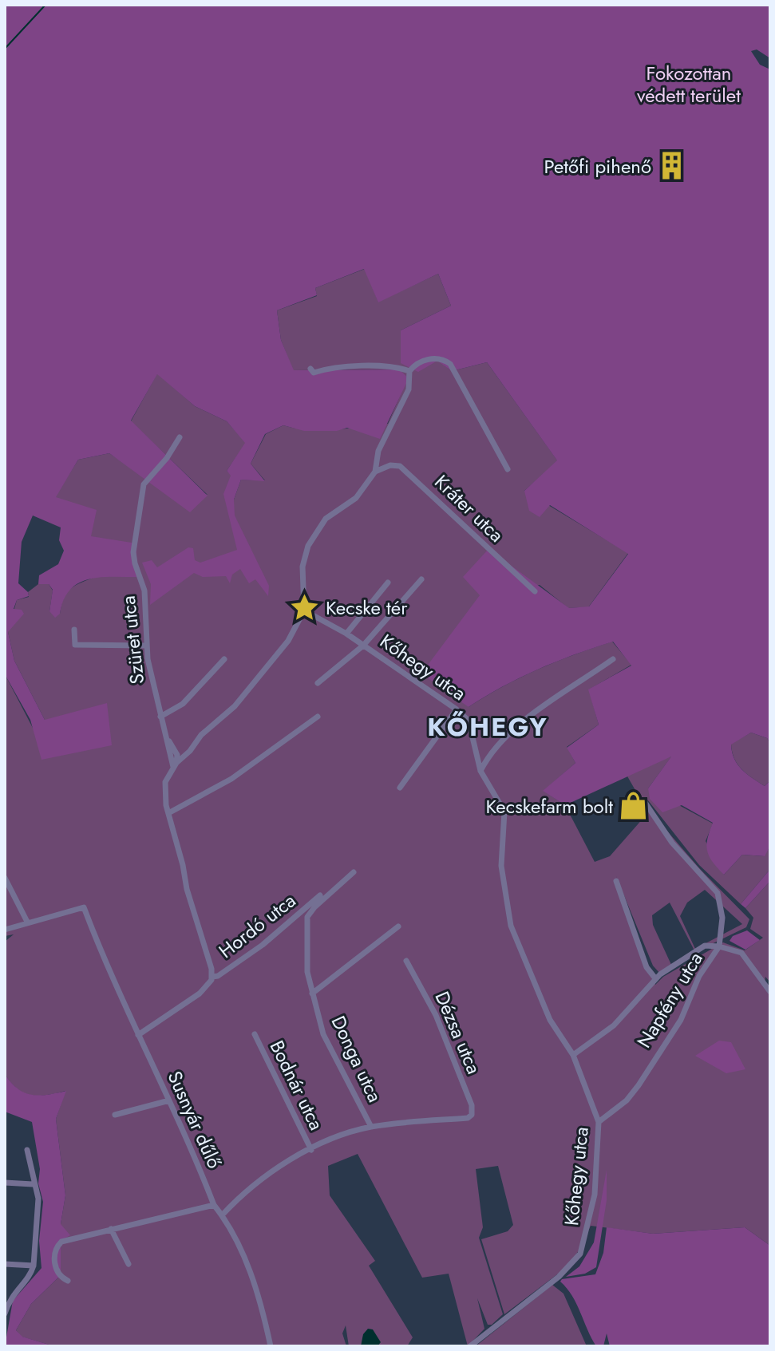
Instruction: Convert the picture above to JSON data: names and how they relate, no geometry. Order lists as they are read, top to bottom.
{
  "streets": {
    "street": [
      "Kráter utca",
      "Szüret utca",
      "Kőhegy utca",
      "Hordó utca",
      "Napfény utca",
      "Dézsa utca",
      "Donga utca",
      "Bodnár utca",
      "Susnyár dűlő"
    ]
  },
  "crossings": [
    ["Szüret utca", "Kőhegy utca"],
    ["Szüret utca", "Hordó utca"],
    ["Kőhegy utca", "Napfény utca"],
    ["Hordó utca", "Donga utca"],
    ["Dézsa utca", "Donga utca"]
  ],
  "districts": ["KŐHEGY"],
  "parks": ["Fokozottan védett terület"],
  "places": {
    "building": ["Petőfi pihenő"],
    "place": ["Kecske tér"],
    "shop": ["Kecskefarm bolt"]
  }
}
